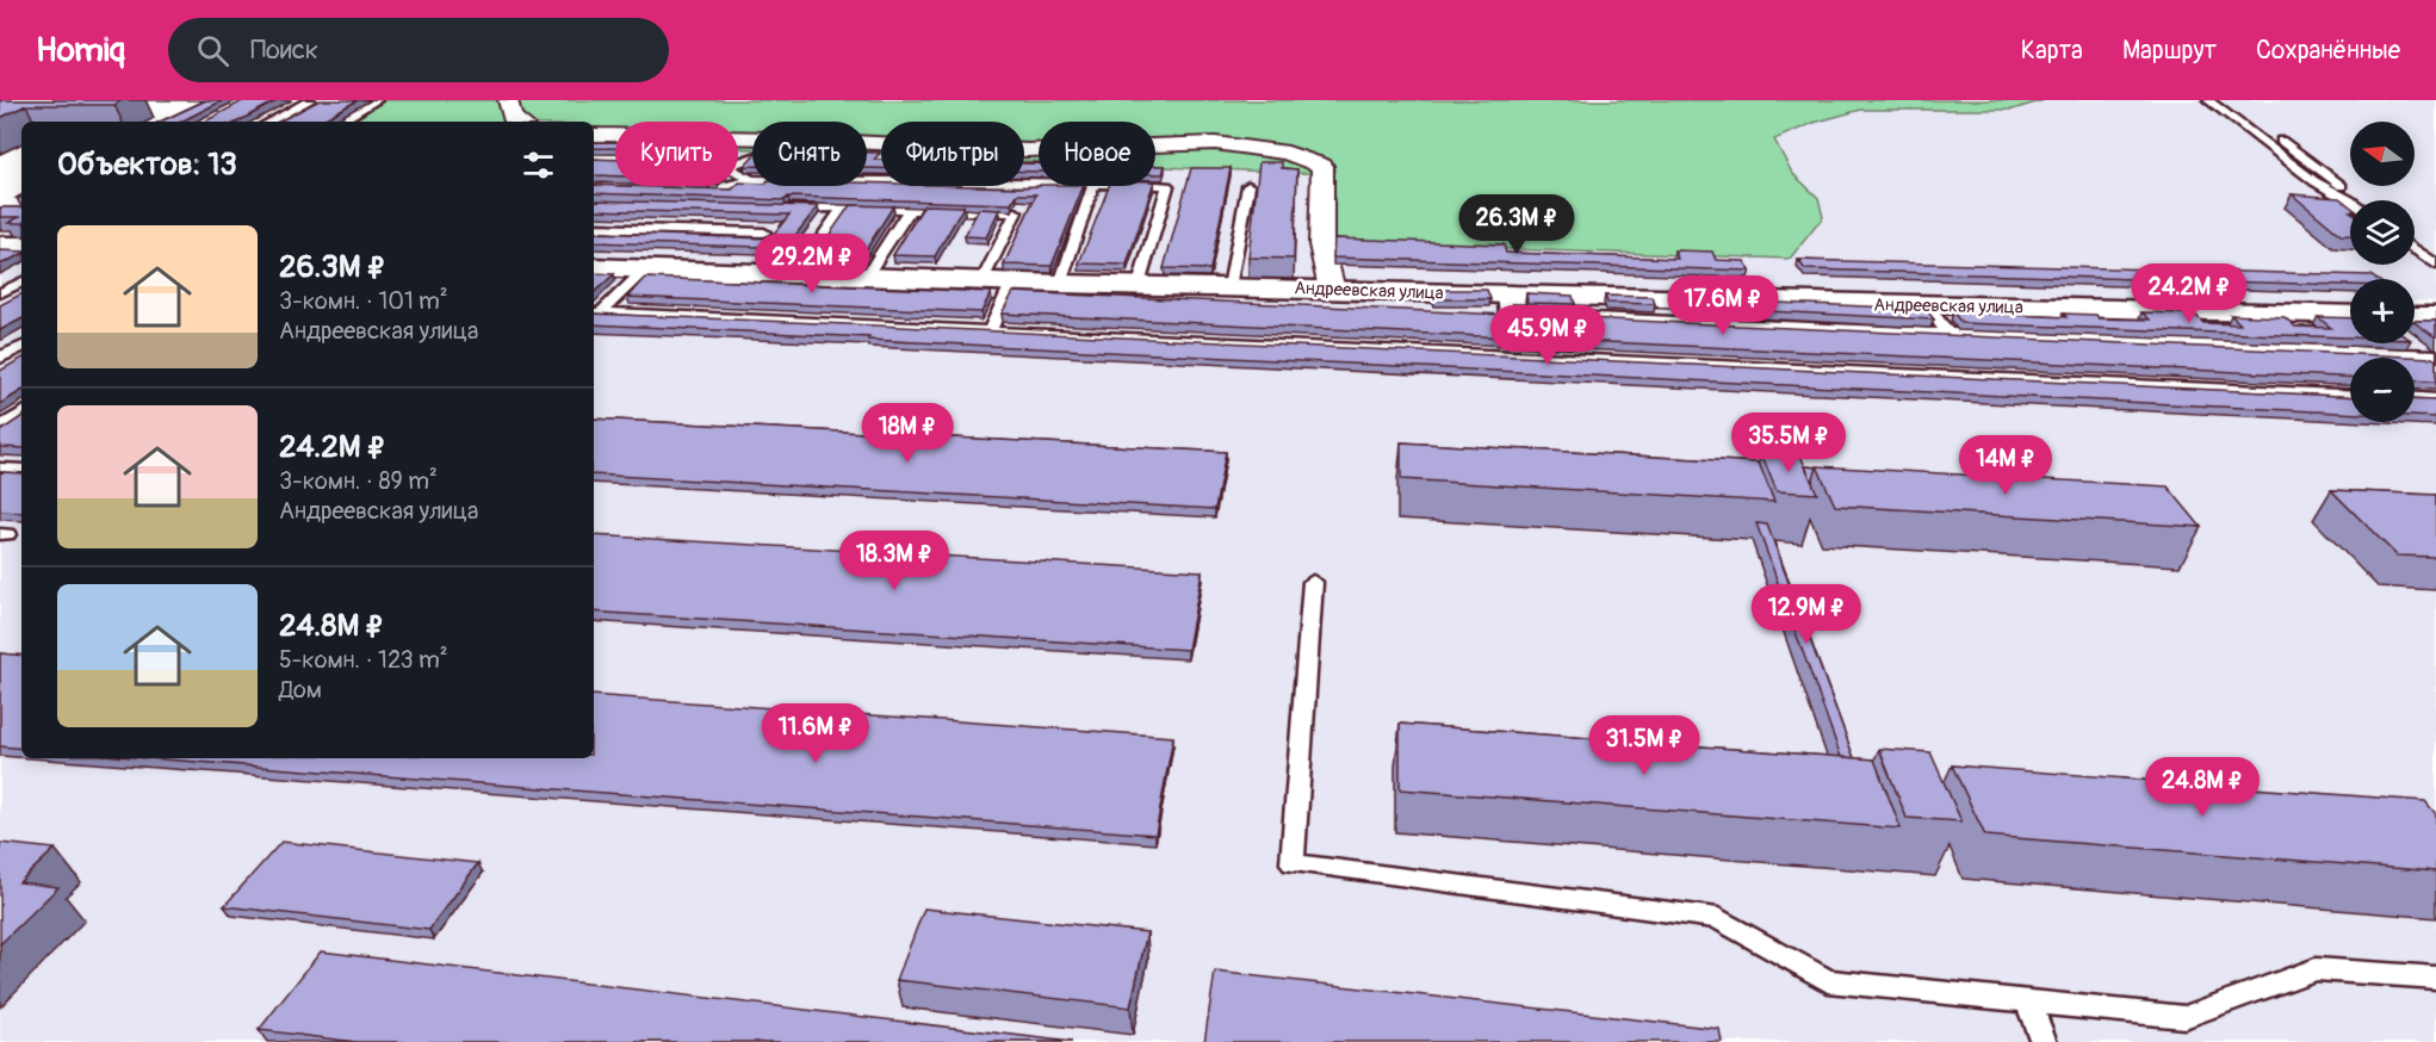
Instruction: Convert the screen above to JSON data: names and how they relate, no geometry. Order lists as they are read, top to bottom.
{
  "streets": {
    "street": ["Андреевская улица"]
  },
  "north": "left",
  "page": {
    "header": "Homiq",
    "search": "Поиск",
    "nav": ["Карта", "Маршрут", "Сохранённые"],
    "map_buttons": ["+", "−"],
    "chip": [
      "Купить",
      "Снять",
      "Фильтры",
      "Новое"
    ],
    "heading": "Объектов: 13",
    "price": [
      "26.3M ₽",
      "29.2M ₽",
      "24.2M ₽",
      "17.6M ₽",
      "45.9M ₽",
      "18M ₽",
      "35.5M ₽",
      "14M ₽",
      "18.3M ₽",
      "12.9M ₽",
      "11.6M ₽",
      "31.5M ₽",
      "24.8M ₽"
    ],
    "list": [
      {
        "name": "26.3M ₽",
        "note": "3-комн. · 101 m² · Андреевская улица"
      },
      {
        "name": "24.2M ₽",
        "note": "3-комн. · 89 m² · Андреевская улица"
      },
      {
        "name": "24.8M ₽",
        "note": "5-комн. · 123 m² · Дом"
      }
    ]
  }
}
